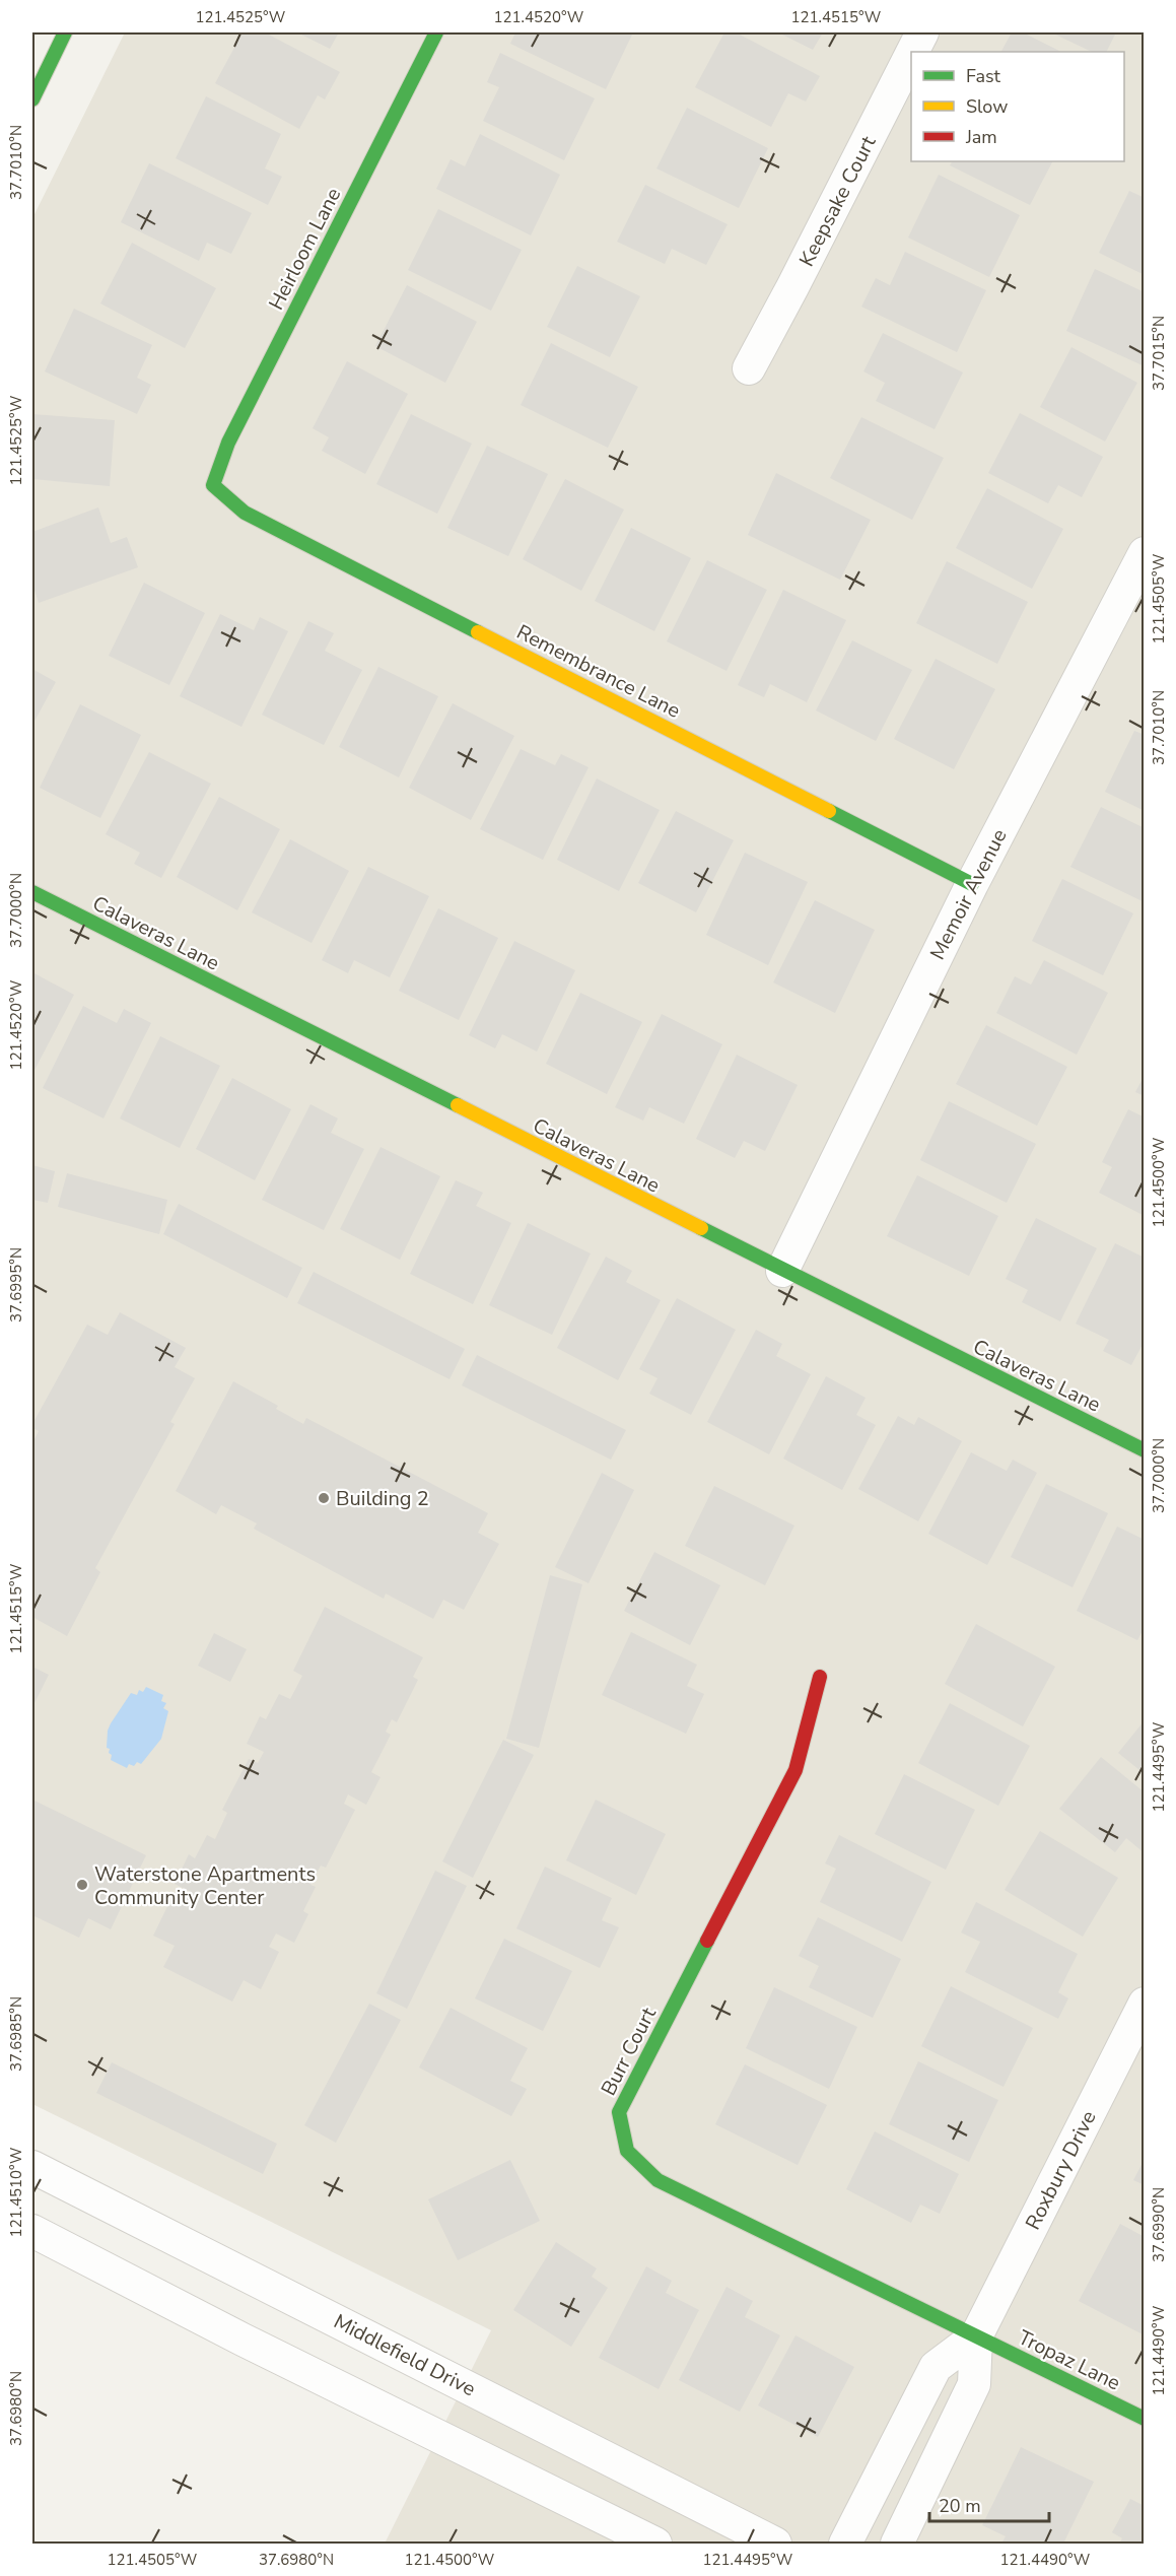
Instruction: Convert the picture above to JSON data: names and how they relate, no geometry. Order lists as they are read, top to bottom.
{
  "streets": {
    "street": [
      "Keepsake Court",
      "Heirloom Lane",
      "Remembrance Lane",
      "Memoir Avenue",
      "Calaveras Lane",
      "Burr Court",
      "Roxbury Drive",
      "Middlefield Drive",
      "Tropaz Lane"
    ]
  },
  "crossings": [
    ["Heirloom Lane", "Remembrance Lane"],
    ["Remembrance Lane", "Memoir Avenue"],
    ["Memoir Avenue", "Calaveras Lane"],
    ["Burr Court", "Roxbury Drive"],
    ["Burr Court", "Tropaz Lane"],
    ["Roxbury Drive", "Tropaz Lane"]
  ],
  "places": ["Building 2", "Waterstone Apartments Community Center"],
  "legend": ["Fast", "Slow", "Jam"],
  "scale_bar": "20 m",
  "coordinates": [
    "121.4525°W",
    "121.4520°W",
    "121.4515°W",
    "37.7010°N",
    "37.7015°N",
    "121.4505°W",
    "37.7000°N",
    "121.4500°W",
    "37.6995°N",
    "121.4495°W",
    "37.6985°N",
    "121.4510°W",
    "37.6990°N",
    "121.4490°W",
    "37.6980°N"
  ]
}
